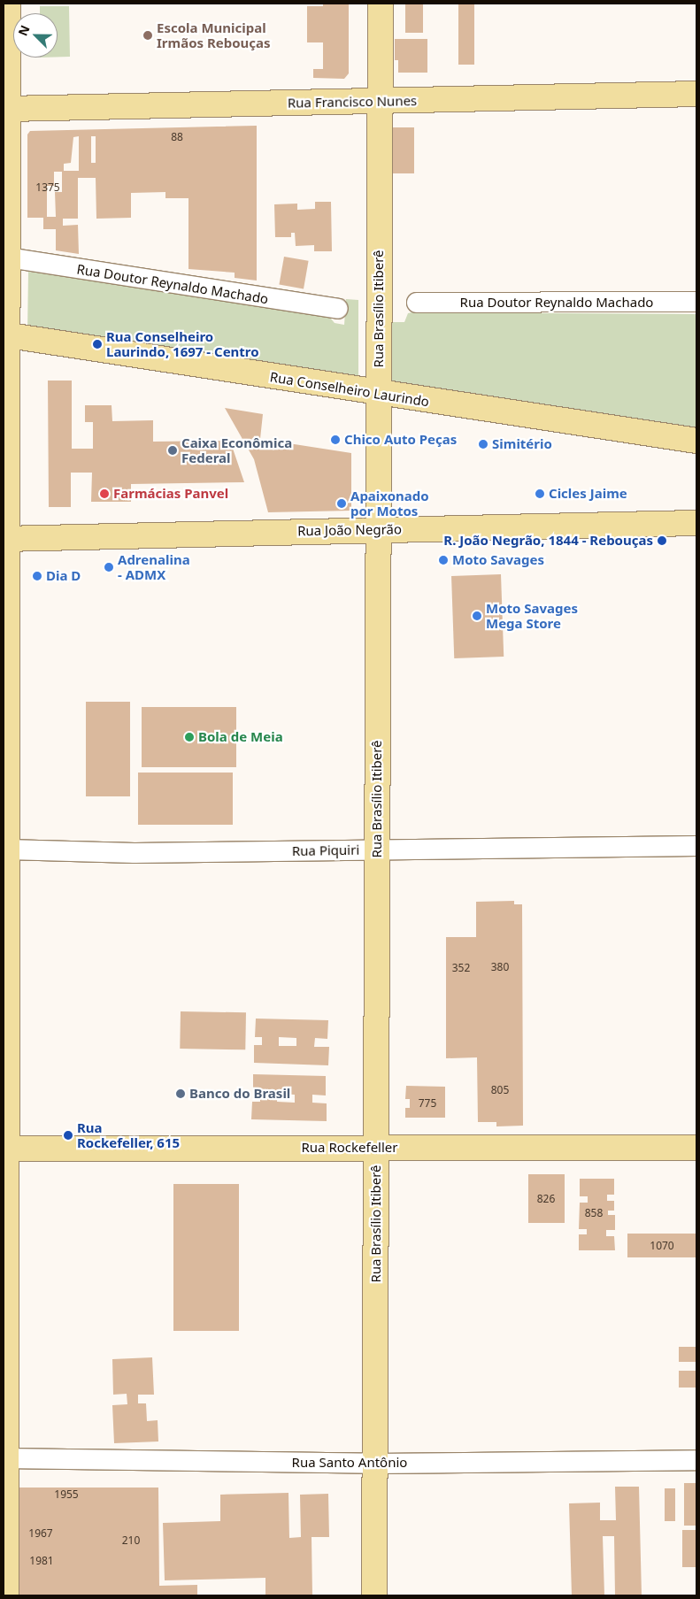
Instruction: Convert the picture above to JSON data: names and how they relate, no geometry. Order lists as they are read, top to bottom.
{
  "streets": {
    "main road": [
      "Rua Francisco Nunes",
      "Rua Brasílio Itiberê",
      "Rua Conselheiro Laurindo",
      "Rua João Negrão",
      "Rua Rockefeller"
    ],
    "street": ["Rua Doutor Reynaldo Machado", "Rua Piquiri", "Rua Santo Antônio"]
  },
  "crossings": [
    ["Rua Francisco Nunes", "Rua Brasílio Itiberê"],
    ["Rua Brasílio Itiberê", "Rua Conselheiro Laurindo"],
    ["Rua Brasílio Itiberê", "Rua João Negrão"],
    ["Rua Brasílio Itiberê", "Rua Piquiri"],
    ["Rua Brasílio Itiberê", "Rua Rockefeller"],
    ["Rua Brasílio Itiberê", "Rua Santo Antônio"]
  ],
  "places": [
    "Escola Municipal Irmãos Rebouças",
    "Rua Conselheiro Laurindo, 1697 - Centro",
    "Chico Auto Peças",
    "Simitério",
    "Caixa Econômica Federal",
    "Farmácias Panvel",
    "Cicles Jaime",
    "Apaixonado por Motos",
    "R. João Negrão, 1844 - Rebouças",
    "Moto Savages",
    "Adrenalina - ADMX",
    "Dia D",
    "Moto Savages Mega Store",
    "Bola de Meia",
    "Banco do Brasil",
    "Rua Rockefeller, 615"
  ],
  "house_numbers": [
    "88",
    "1375",
    "380",
    "352",
    "805",
    "775",
    "826",
    "858",
    "1070",
    "1955",
    "1967",
    "210",
    "1981"
  ],
  "north": "top left"
}
